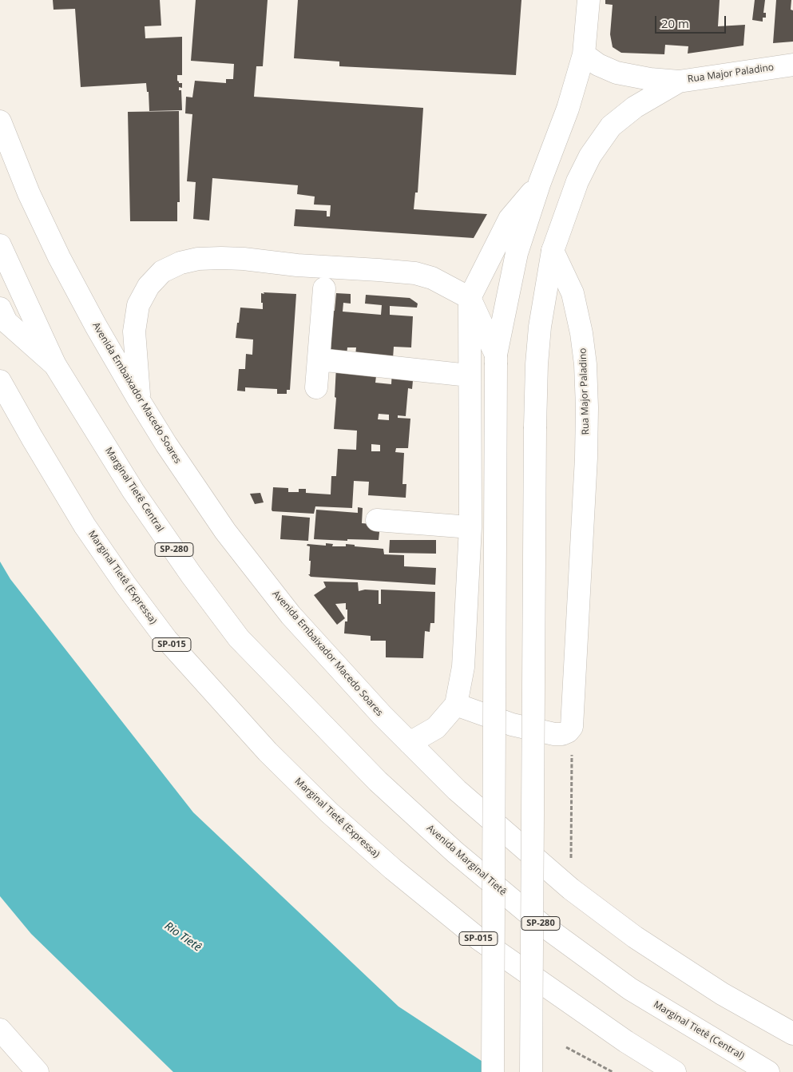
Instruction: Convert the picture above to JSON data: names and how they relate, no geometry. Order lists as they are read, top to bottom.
{
  "streets": {
    "main road": [
      "Rua Major Paladino",
      "Avenida Embaixador Macedo Soares",
      "Marginal Tietê Central",
      "SP-280",
      "Marginal Tietê (Expressa)",
      "SP-015",
      "Avenida Marginal Tietê",
      "Marginal Tietê (Central)"
    ]
  },
  "crossings": [
    ["Marginal Tietê Central", "Avenida Marginal Tietê"],
    ["Avenida Marginal Tietê", "Marginal Tietê (Central)"]
  ],
  "water": ["Rio Tietê"],
  "scale_bar": "20 m"
}
